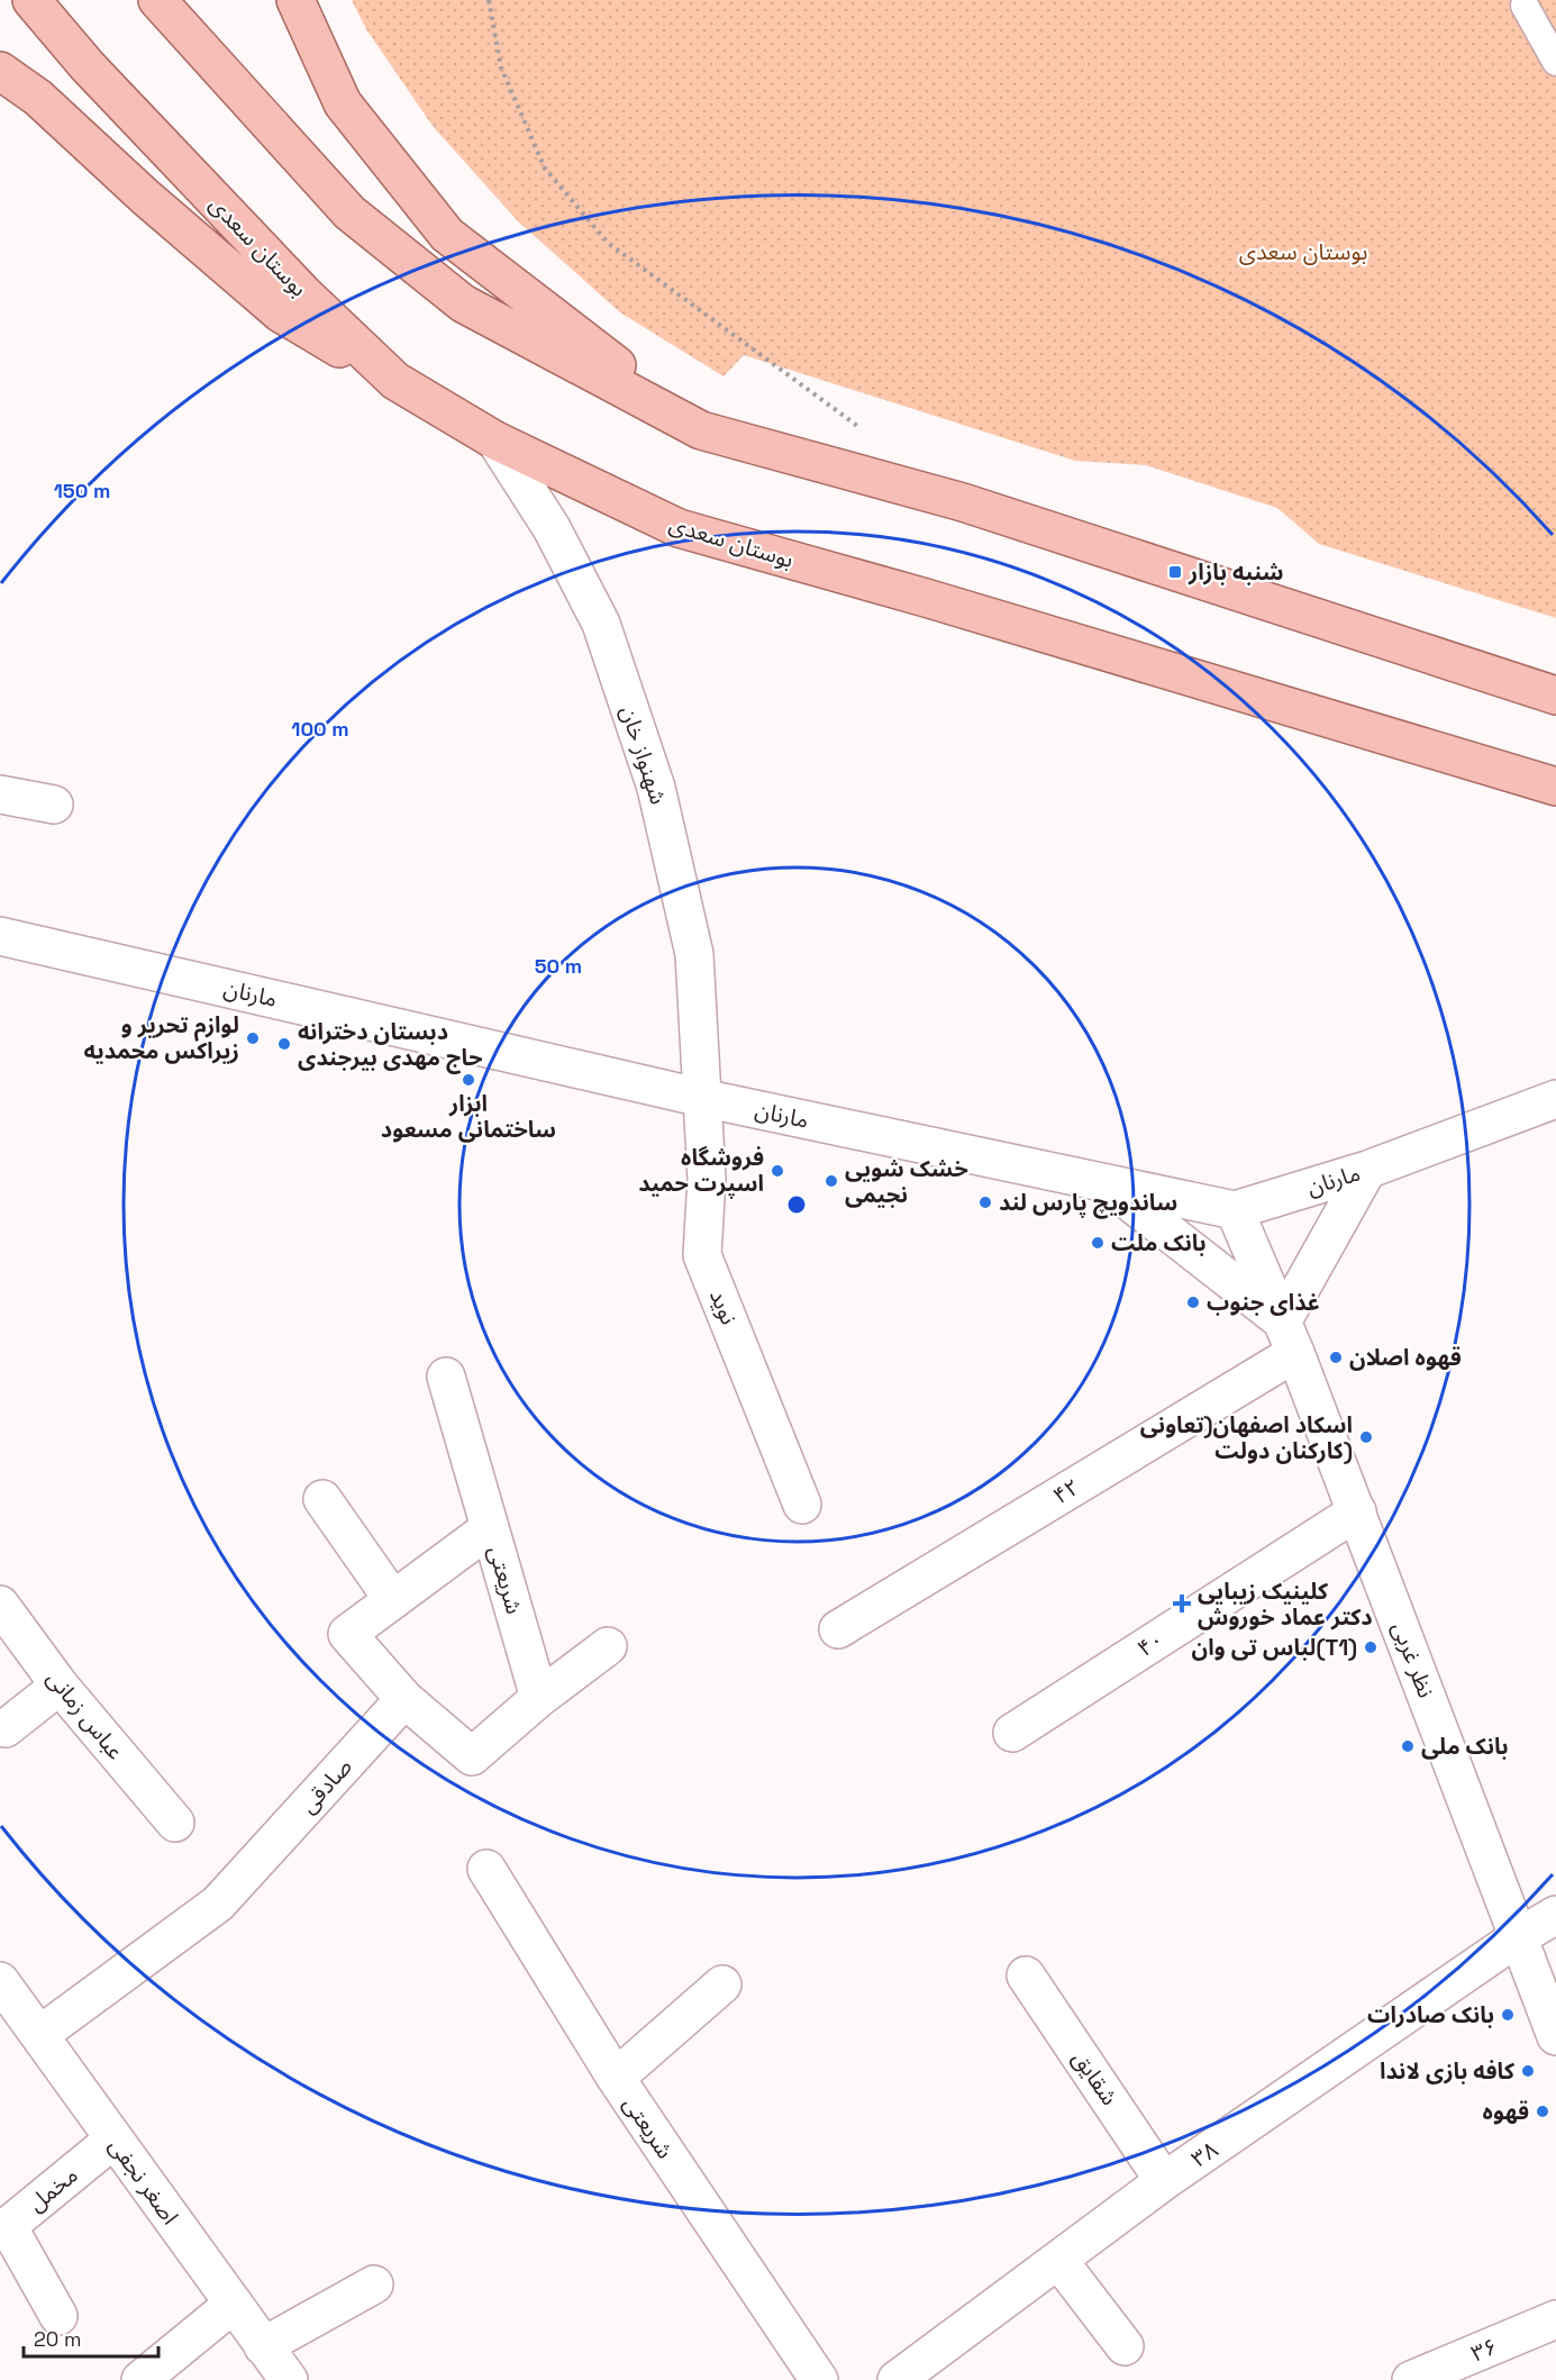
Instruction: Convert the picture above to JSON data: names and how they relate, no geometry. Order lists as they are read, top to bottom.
{
  "streets": {
    "main road": ["بوستان سعدی"],
    "street": [
      "شهنواز خان",
      "مارنان",
      "نوید",
      "۴۲",
      "شریعتی",
      "۴۰",
      "نظر غربی",
      "عباس زمانی",
      "صادقی",
      "شقایق",
      "۳۸",
      "اصغر نجفی",
      "مخمل",
      "۳۶"
    ]
  },
  "crossings": [
    ["بوستان سعدی", "شهنواز خان"],
    ["شهنواز خان", "مارنان"],
    ["شهنواز خان", "نوید"],
    ["مارنان", "نوید"],
    ["مارنان", "نظر غربی"],
    ["۴۲", "نظر غربی"],
    ["۴۰", "نظر غربی"],
    ["نظر غربی", "۳۸"],
    ["صادقی", "اصغر نجفی"],
    ["شقایق", "۳۸"],
    ["اصغر نجفی", "مخمل"]
  ],
  "parks": ["بوستان سعدی"],
  "places": {
    "transit": ["شنبه بازار"],
    "other": [
      "لوازم تحریر و زیراکس محمدیه",
      "دبستان دخترانه حاج مهدی بیرجندی",
      "ابزار ساختمانی مسعود",
      "فروشگاه اسپرت حمید",
      "خشک شویی نجیمی",
      "ساندویچ پارس لند",
      "بانک ملت",
      "غذای جنوب",
      "قهوه اصلان",
      "اسکاد اصفهان(تعاونی کارکنان دولت)",
      "لباس تی وان(T1)",
      "بانک ملی",
      "بانک صادرات",
      "کافه بازی لاندا",
      "قهوه"
    ],
    "health": ["کلینیک زیبایی دکتر عماد خوروش"]
  },
  "scale_bar": "20 m",
  "rings": ["150 m", "100 m", "50 m"]
}
